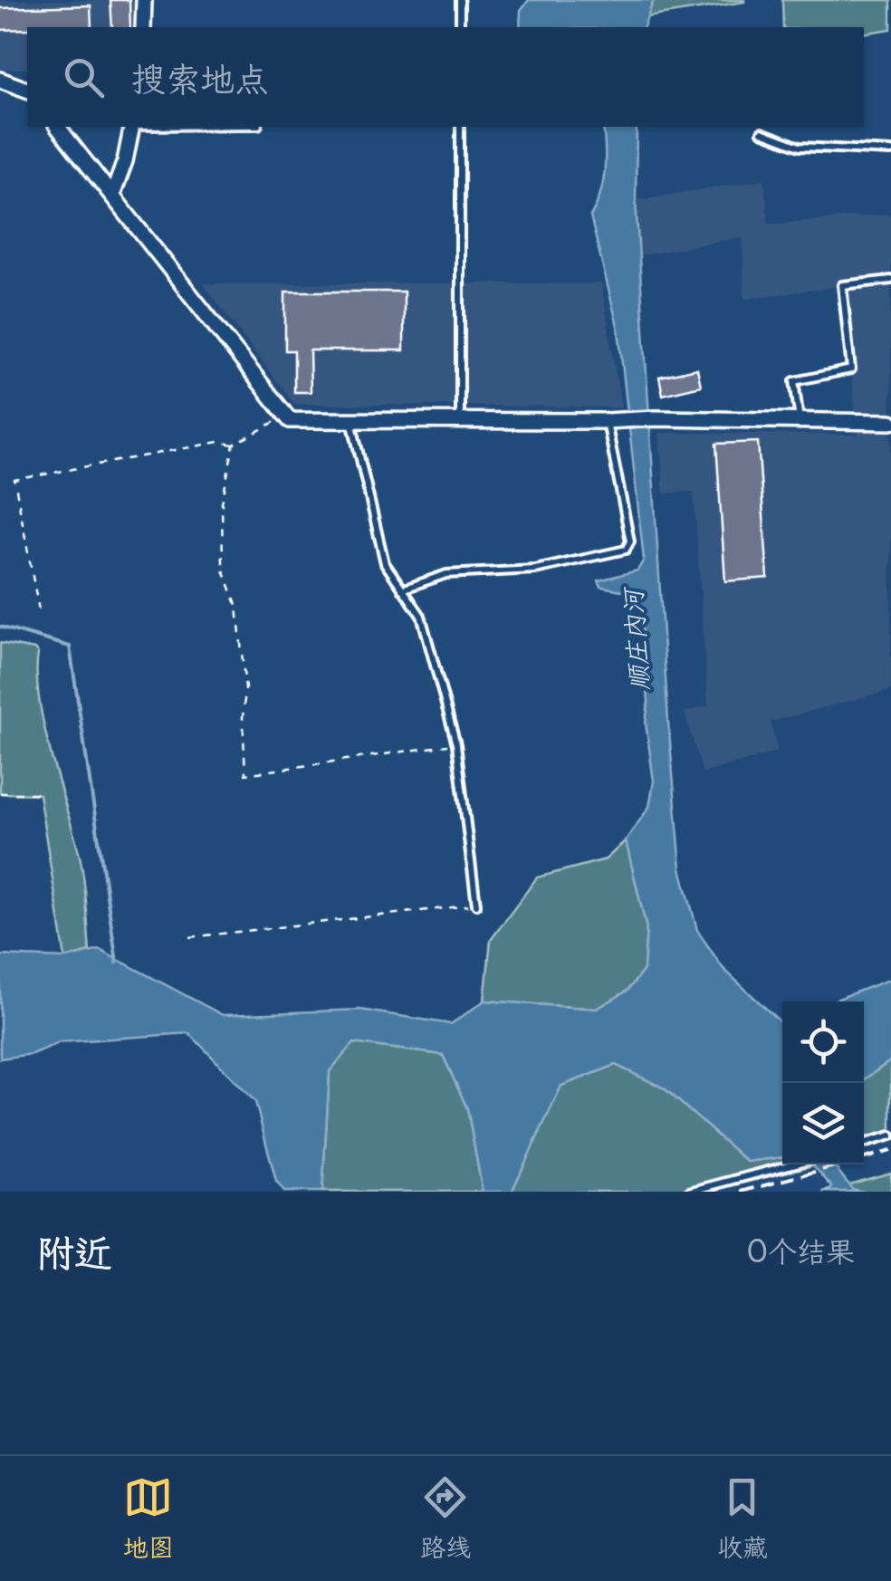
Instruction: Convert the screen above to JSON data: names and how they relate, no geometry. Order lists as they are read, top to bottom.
{
  "water": ["顺庄内河"],
  "page": {
    "search": "搜索地点",
    "heading": ["附近", "0个结果"],
    "nav": ["地图", "路线", "收藏"]
  }
}
